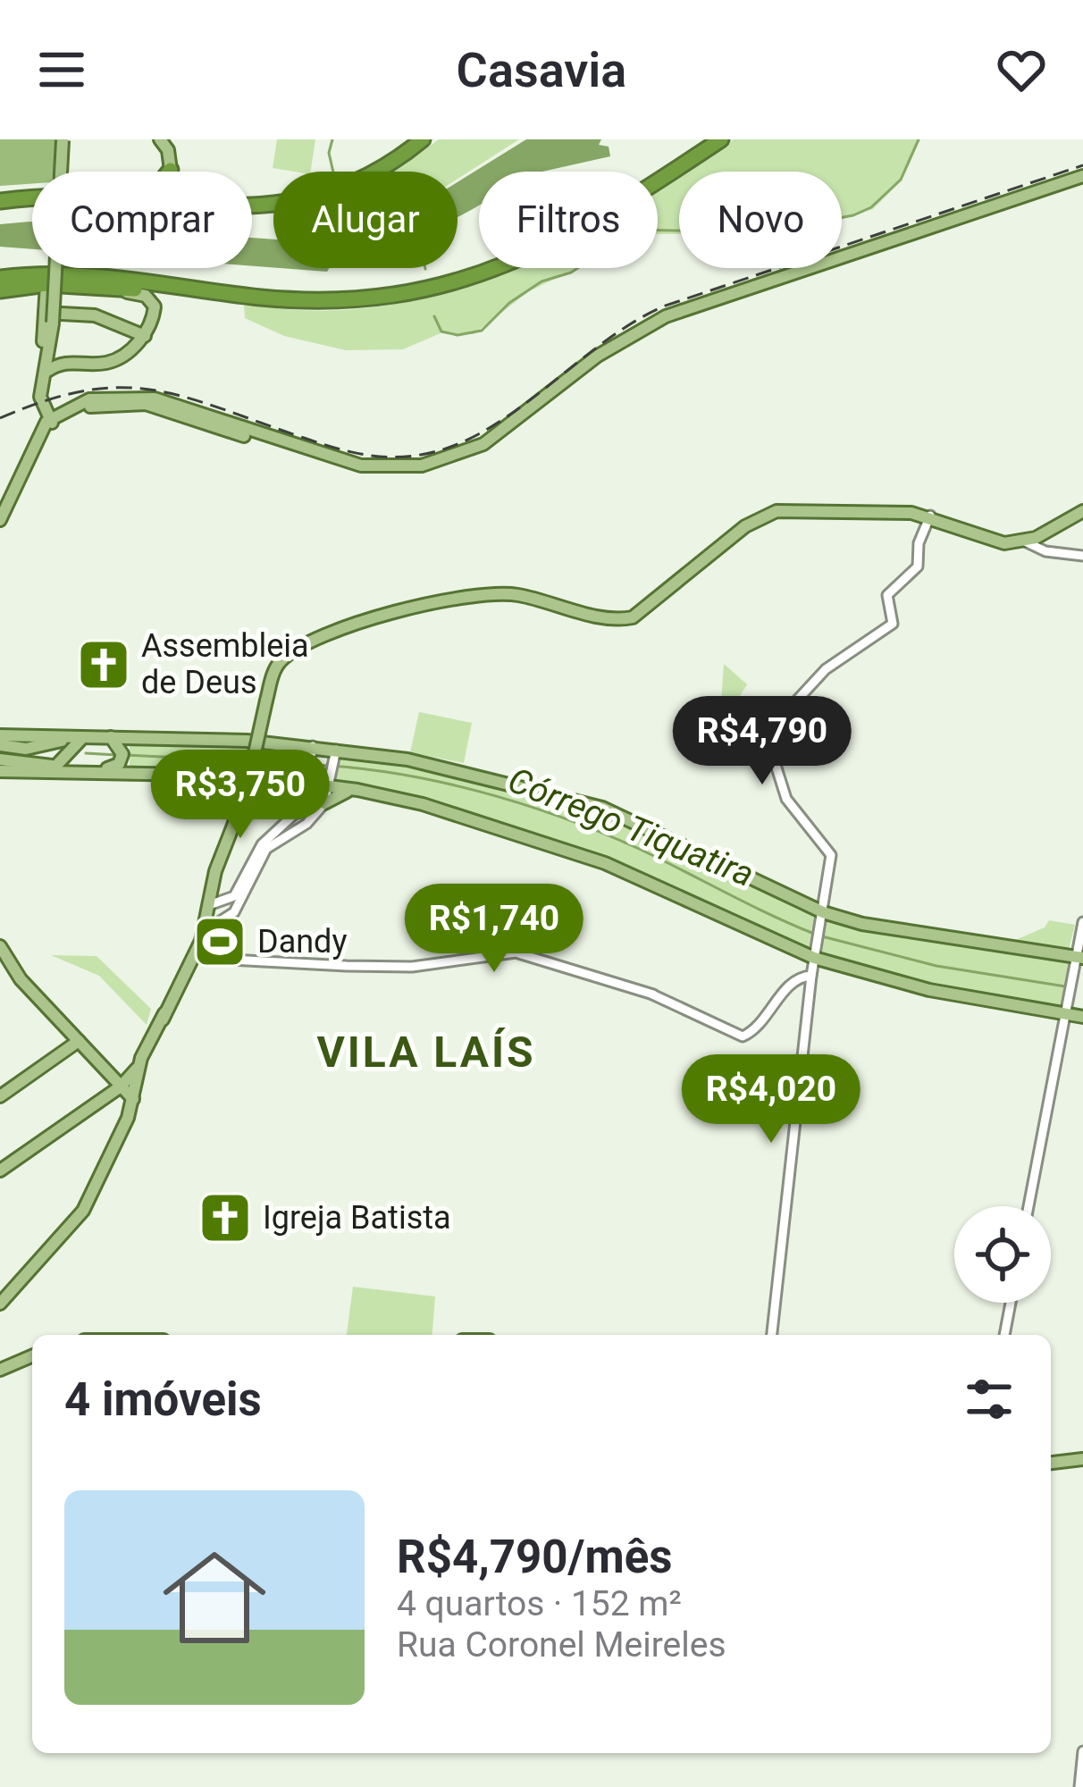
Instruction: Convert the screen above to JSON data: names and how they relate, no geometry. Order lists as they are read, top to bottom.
{
  "districts": ["VILA LAÍS"],
  "water": ["Córrego Tiquatira"],
  "places": {
    "church": ["Assembleia de Deus", "Igreja Batista"],
    "sports": ["Dandy"]
  },
  "page": {
    "header": "Casavia",
    "chip": [
      "Comprar",
      "Alugar",
      "Filtros",
      "Novo"
    ],
    "price": [
      "R$4,790",
      "R$3,750",
      "R$1,740",
      "R$4,020"
    ],
    "heading": "4 imóveis",
    "list": [
      {
        "name": "R$4,790/mês",
        "note": "4 quartos · 152 m² · Rua Coronel Meireles"
      }
    ]
  }
}
